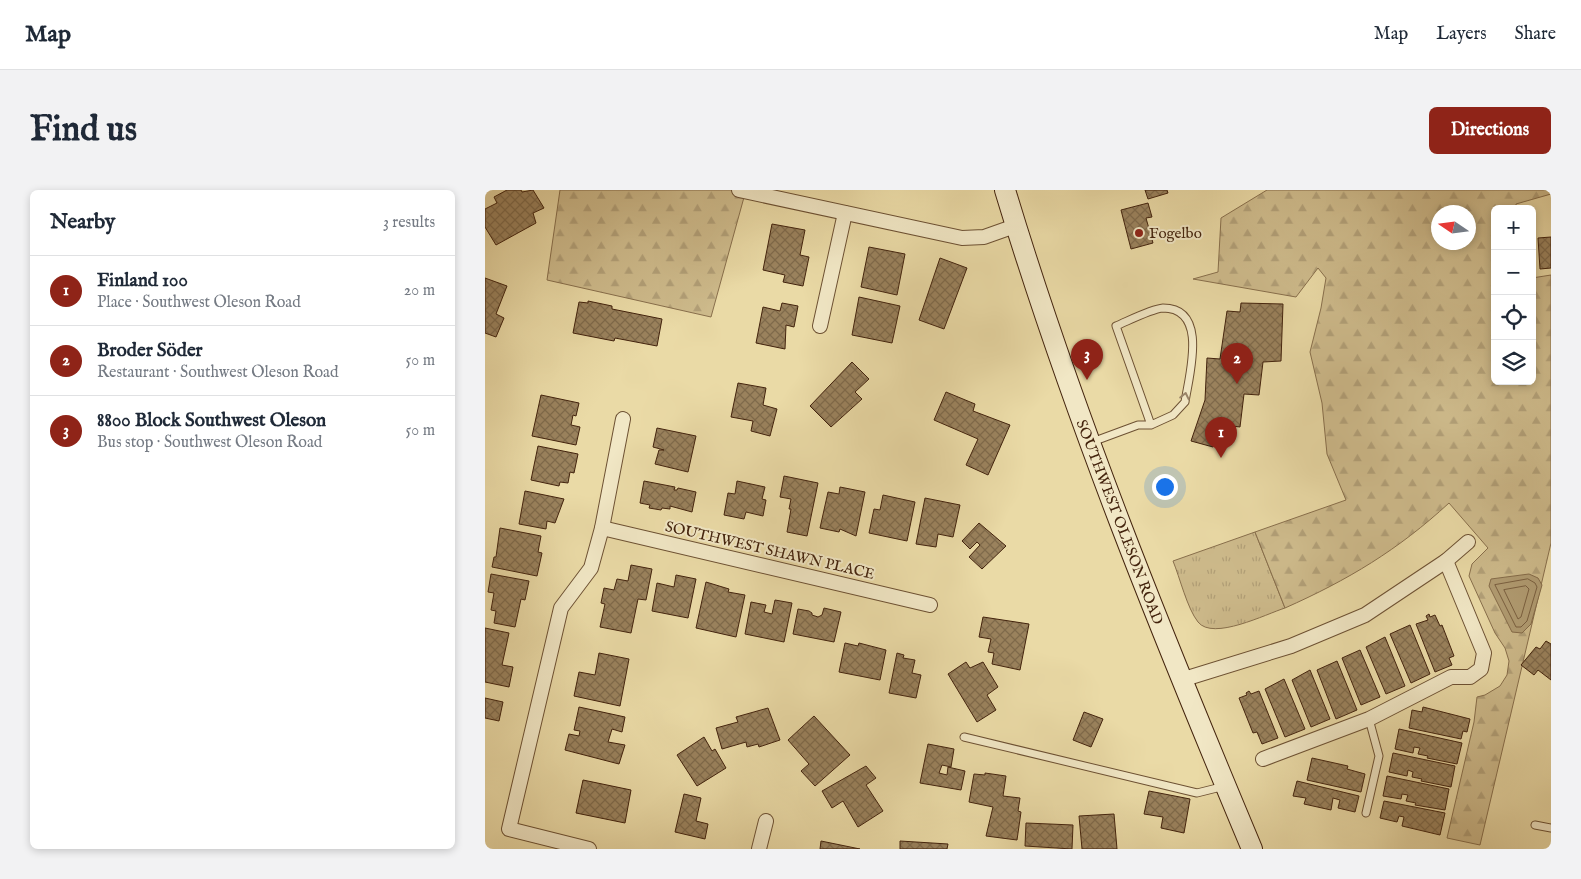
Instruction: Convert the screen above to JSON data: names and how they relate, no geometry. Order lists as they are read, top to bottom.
{
  "streets": {
    "main road": ["SOUTHWEST OLESON ROAD"],
    "street": ["SOUTHWEST SHAWN PLACE"]
  },
  "places": ["Fogelbo"],
  "north": "left",
  "page": {
    "header": "Map",
    "nav": ["Map", "Layers", "Share"],
    "buttons": "Directions",
    "title": "Find us",
    "heading": ["Nearby", "3 results"],
    "map_buttons": ["+", "−"],
    "list": [
      {
        "mark": "1",
        "name": "Finland 100",
        "note": "Place · Southwest Oleson Road",
        "value": "20 m"
      },
      {
        "mark": "2",
        "name": "Broder Söder",
        "note": "Restaurant · Southwest Oleson Road",
        "value": "50 m"
      },
      {
        "mark": "3",
        "name": "8800 Block Southwest Oleson",
        "note": "Bus stop · Southwest Oleson Road",
        "value": "50 m"
      }
    ],
    "pins": ["3", "2", "1"]
  }
}
